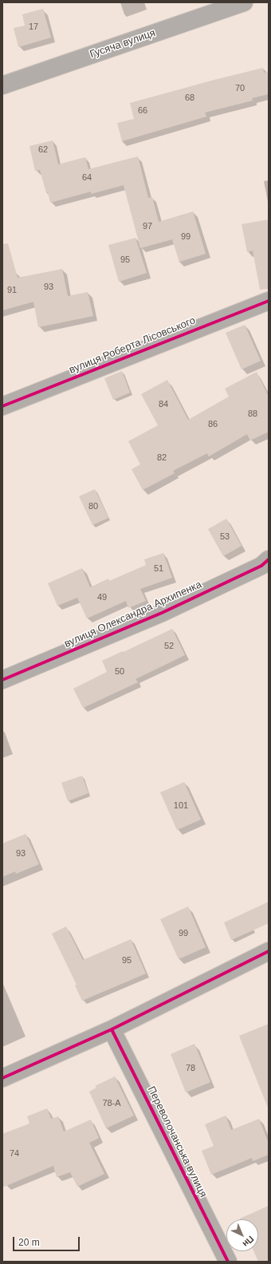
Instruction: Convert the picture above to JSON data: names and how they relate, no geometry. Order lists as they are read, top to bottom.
{
  "streets": {
    "street": [
      "Гусяча вулиця",
      "вулиця Роберта Лісовського",
      "вулиця Олександра Архипенка",
      "Переволочанська вулиця"
    ]
  },
  "house_numbers": [
    "17",
    "70",
    "68",
    "66",
    "62",
    "64",
    "97",
    "99",
    "95",
    "93",
    "91",
    "84",
    "88",
    "86",
    "82",
    "80",
    "53",
    "51",
    "49",
    "52",
    "50",
    "101",
    "93",
    "99",
    "95",
    "78",
    "78-А",
    "74"
  ],
  "scale_bar": "20 m",
  "north": "bottom right"
}
